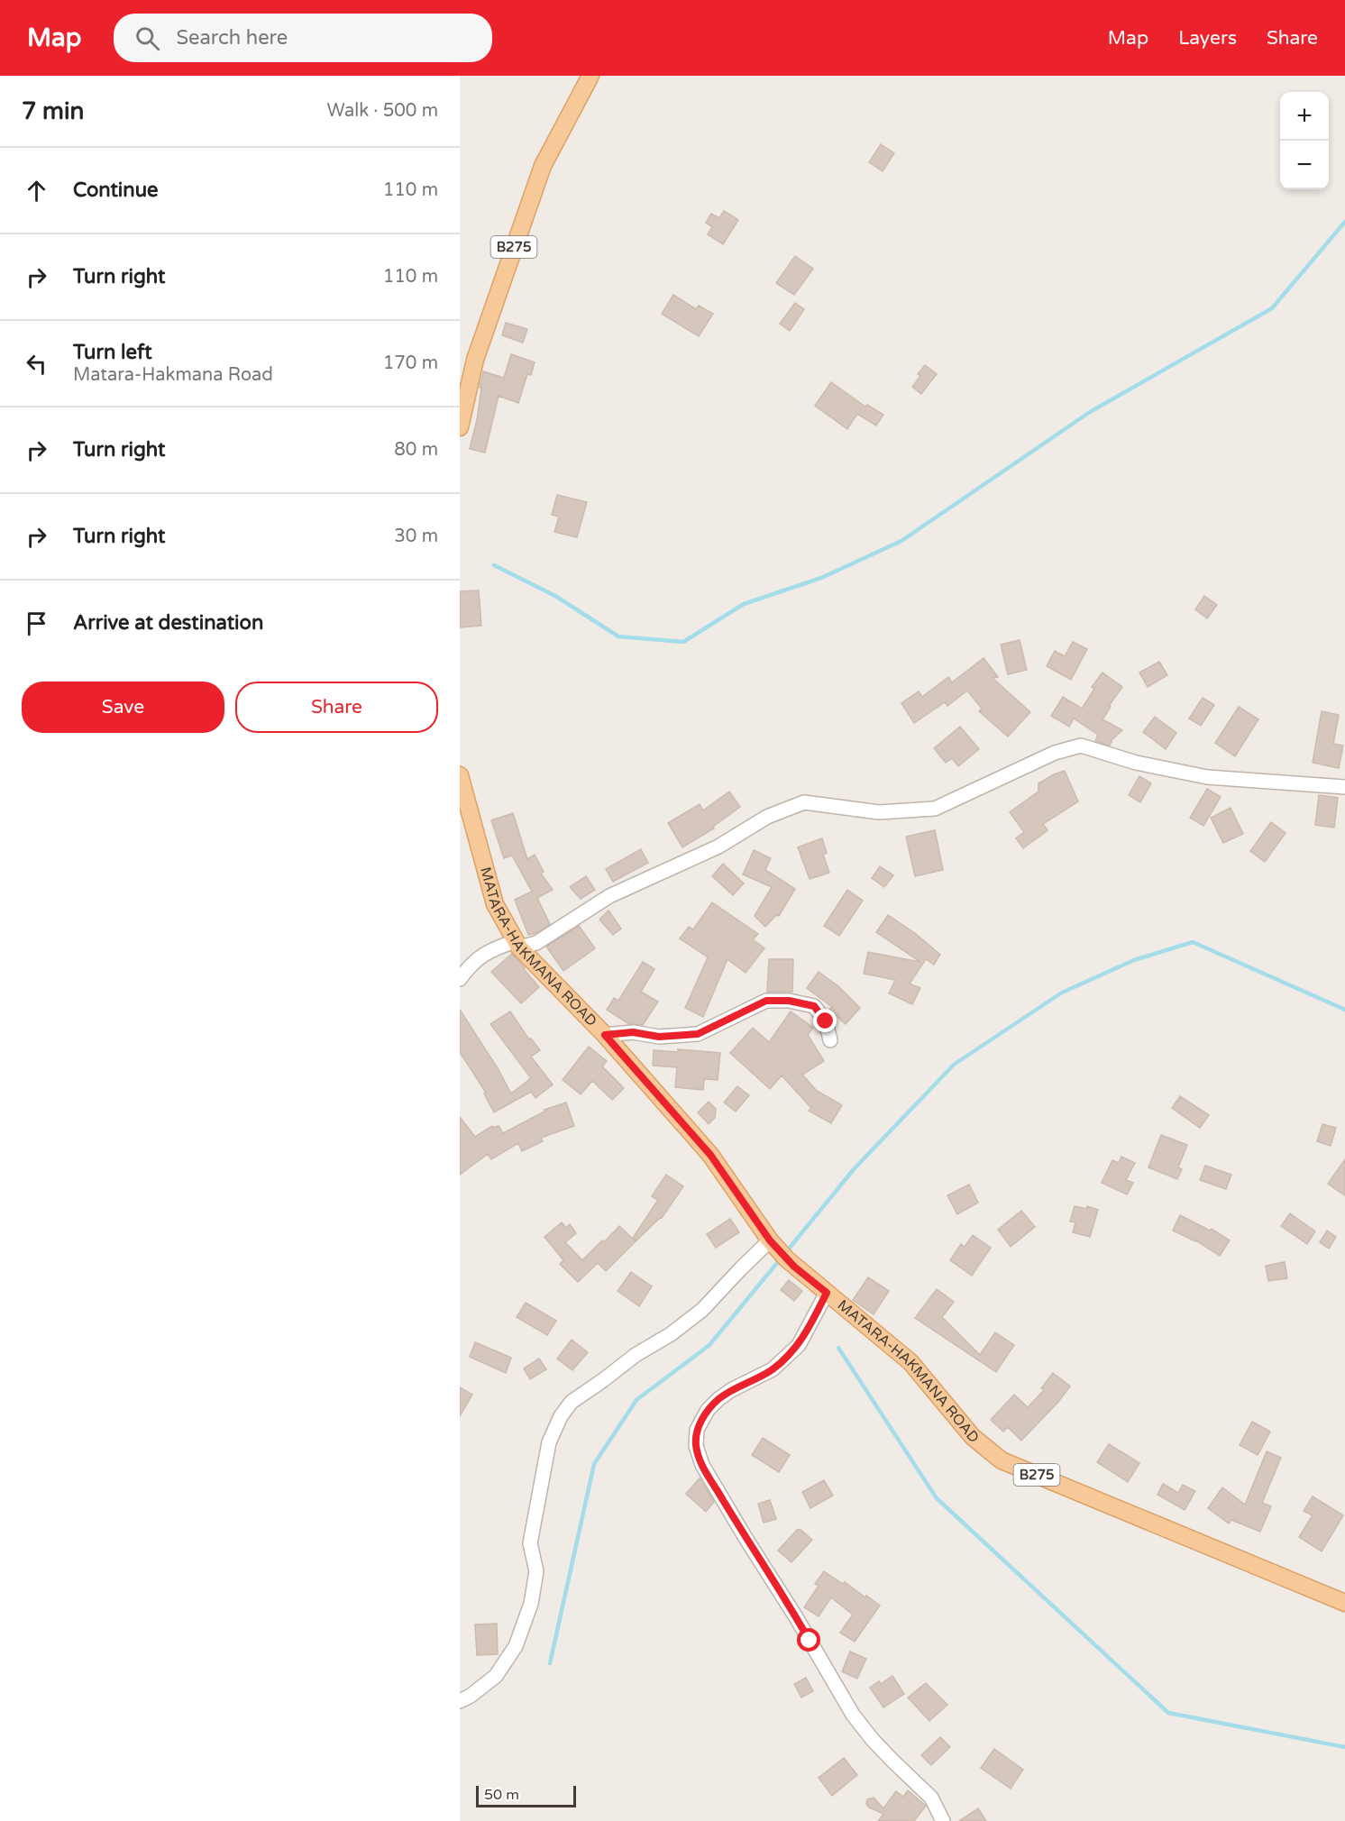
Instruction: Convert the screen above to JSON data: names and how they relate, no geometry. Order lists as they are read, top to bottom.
{
  "streets": {
    "main road": ["B275", "MATARA-HAKMANA ROAD"]
  },
  "scale_bar": "50 m",
  "page": {
    "header": "Map",
    "search": "Search here",
    "nav": ["Map", "Layers", "Share"],
    "heading": ["7 min", "Walk · 500 m"],
    "map_buttons": ["+", "−"],
    "list": [
      ["Continue", "110 m"],
      ["Turn right", "110 m"],
      ["Turn left", "Matara-Hakmana Road", "170 m"],
      ["Turn right", "80 m"],
      ["Turn right", "30 m"],
      "Arrive at destination"
    ],
    "buttons": ["Save", "Share"],
    "scale": "50 m"
  }
}
